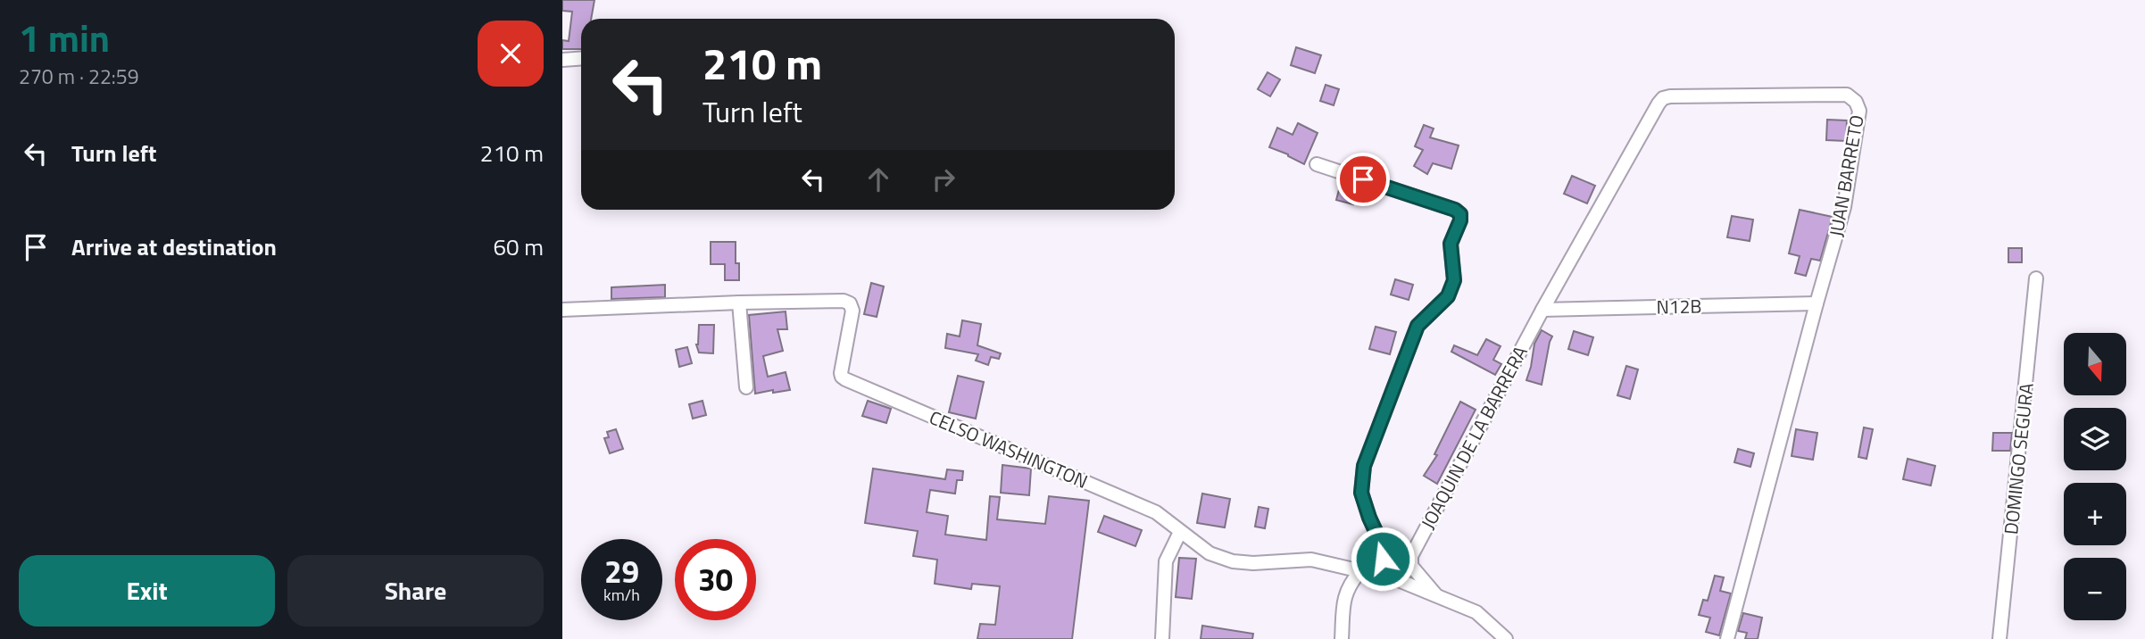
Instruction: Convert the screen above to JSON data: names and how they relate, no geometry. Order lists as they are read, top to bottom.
{
  "streets": {
    "street": [
      "JUAN BARRETO",
      "N12B",
      "JOAQUIN DE LA BARRERA",
      "CELSO WASHINGTON",
      "DOMINGO SEGURA"
    ]
  },
  "crossings": [
    ["JUAN BARRETO", "N12B"],
    ["JUAN BARRETO", "JOAQUIN DE LA BARRERA"],
    ["N12B", "JOAQUIN DE LA BARRERA"],
    ["JOAQUIN DE LA BARRERA", "CELSO WASHINGTON"]
  ],
  "north": "bottom",
  "page": {
    "heading": ["1 min", "270 m · 22:59"],
    "turn": ["210 m", "Turn left"],
    "list": [
      {
        "name": "Turn left",
        "value": "210 m"
      },
      {
        "name": "Arrive at destination",
        "value": "60 m"
      }
    ],
    "map_buttons": ["+", "−"],
    "speed": "29 km/h",
    "limit": "30",
    "buttons": ["Exit", "Share"]
  }
}
